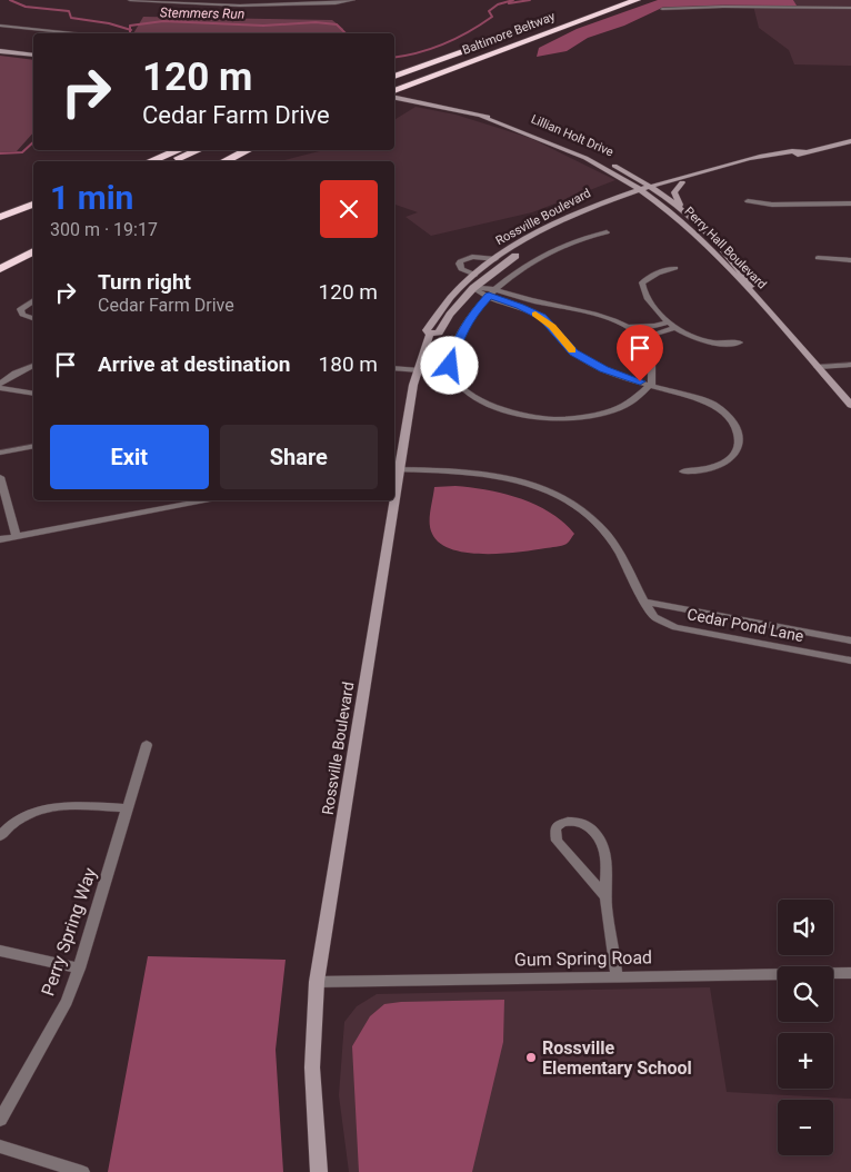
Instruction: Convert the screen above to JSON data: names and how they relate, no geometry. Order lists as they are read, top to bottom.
{
  "streets": {
    "highway": ["Baltimore Beltway"],
    "main road": ["Lillian Holt Drive", "Rossville Boulevard", "Perry Hall Boulevard"],
    "street": ["Cedar Pond Lane", "Perry Spring Way", "Gum Spring Road"]
  },
  "crossings": [
    ["Lillian Holt Drive", "Rossville Boulevard"],
    ["Lillian Holt Drive", "Perry Hall Boulevard"],
    ["Rossville Boulevard", "Perry Hall Boulevard"],
    ["Rossville Boulevard", "Cedar Pond Lane"],
    ["Rossville Boulevard", "Gum Spring Road"]
  ],
  "water": ["Stemmers Run"],
  "places": ["Rossville Elementary School"],
  "page": {
    "turn": ["120 m", "Cedar Farm Drive"],
    "heading": ["1 min", "300 m · 19:17"],
    "list": [
      {
        "name": "Turn right",
        "note": "Cedar Farm Drive",
        "value": "120 m"
      },
      {
        "name": "Arrive at destination",
        "value": "180 m"
      }
    ],
    "buttons": ["Exit", "Share"],
    "map_buttons": ["+", "−"]
  }
}
